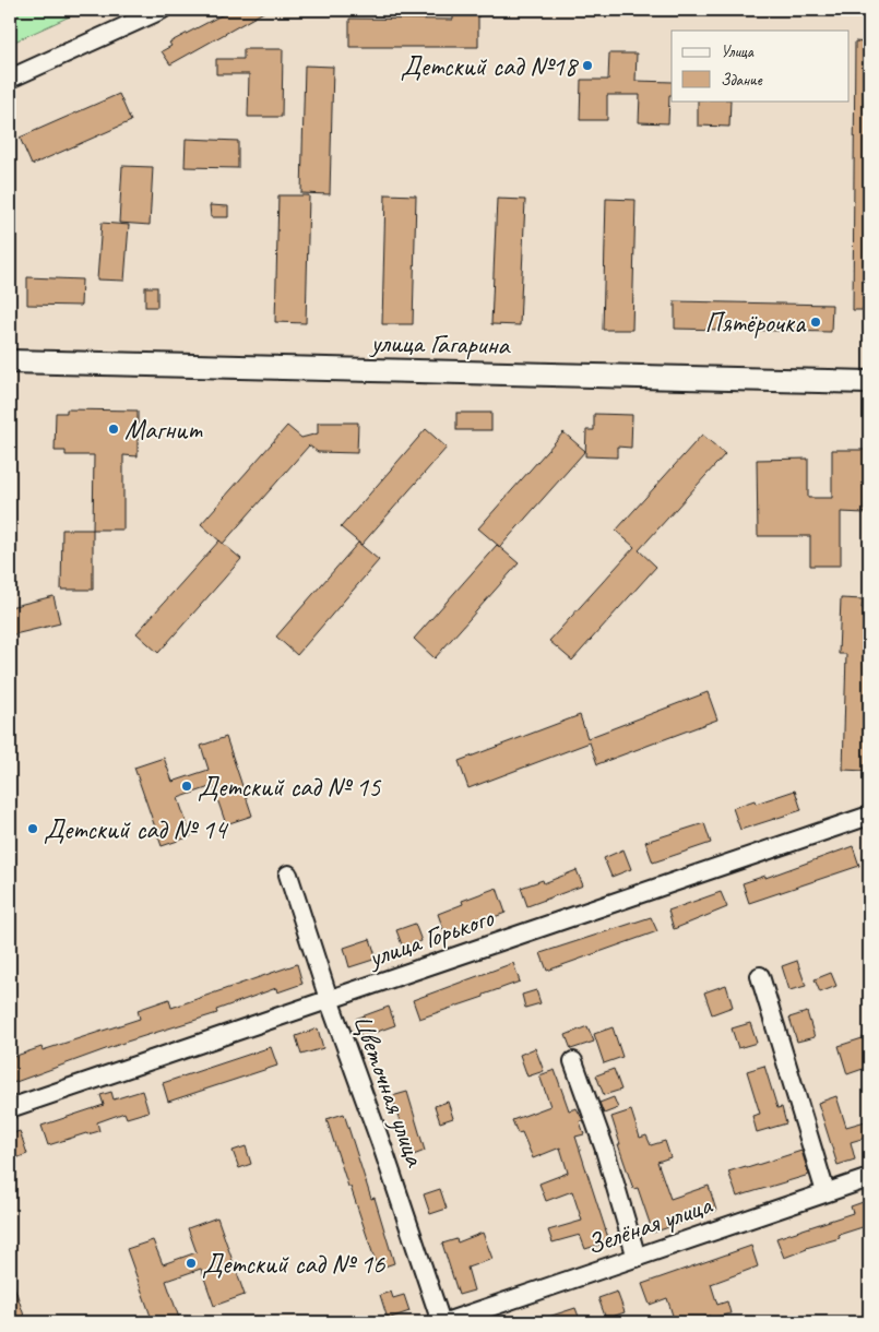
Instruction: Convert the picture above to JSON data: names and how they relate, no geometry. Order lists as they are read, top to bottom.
{
  "streets": {
    "main road": ["улица Гагарина"],
    "street": ["улица Горького", "Цветочная улица", "Зелёная улица"]
  },
  "crossings": [
    ["улица Горького", "Цветочная улица"]
  ],
  "places": [
    "Детский сад №18",
    "Пятёрочка",
    "Магнит",
    "Детский сад № 15",
    "Детский сад № 14",
    "Детский сад № 16"
  ],
  "legend": ["Улица", "Здание"]
}
